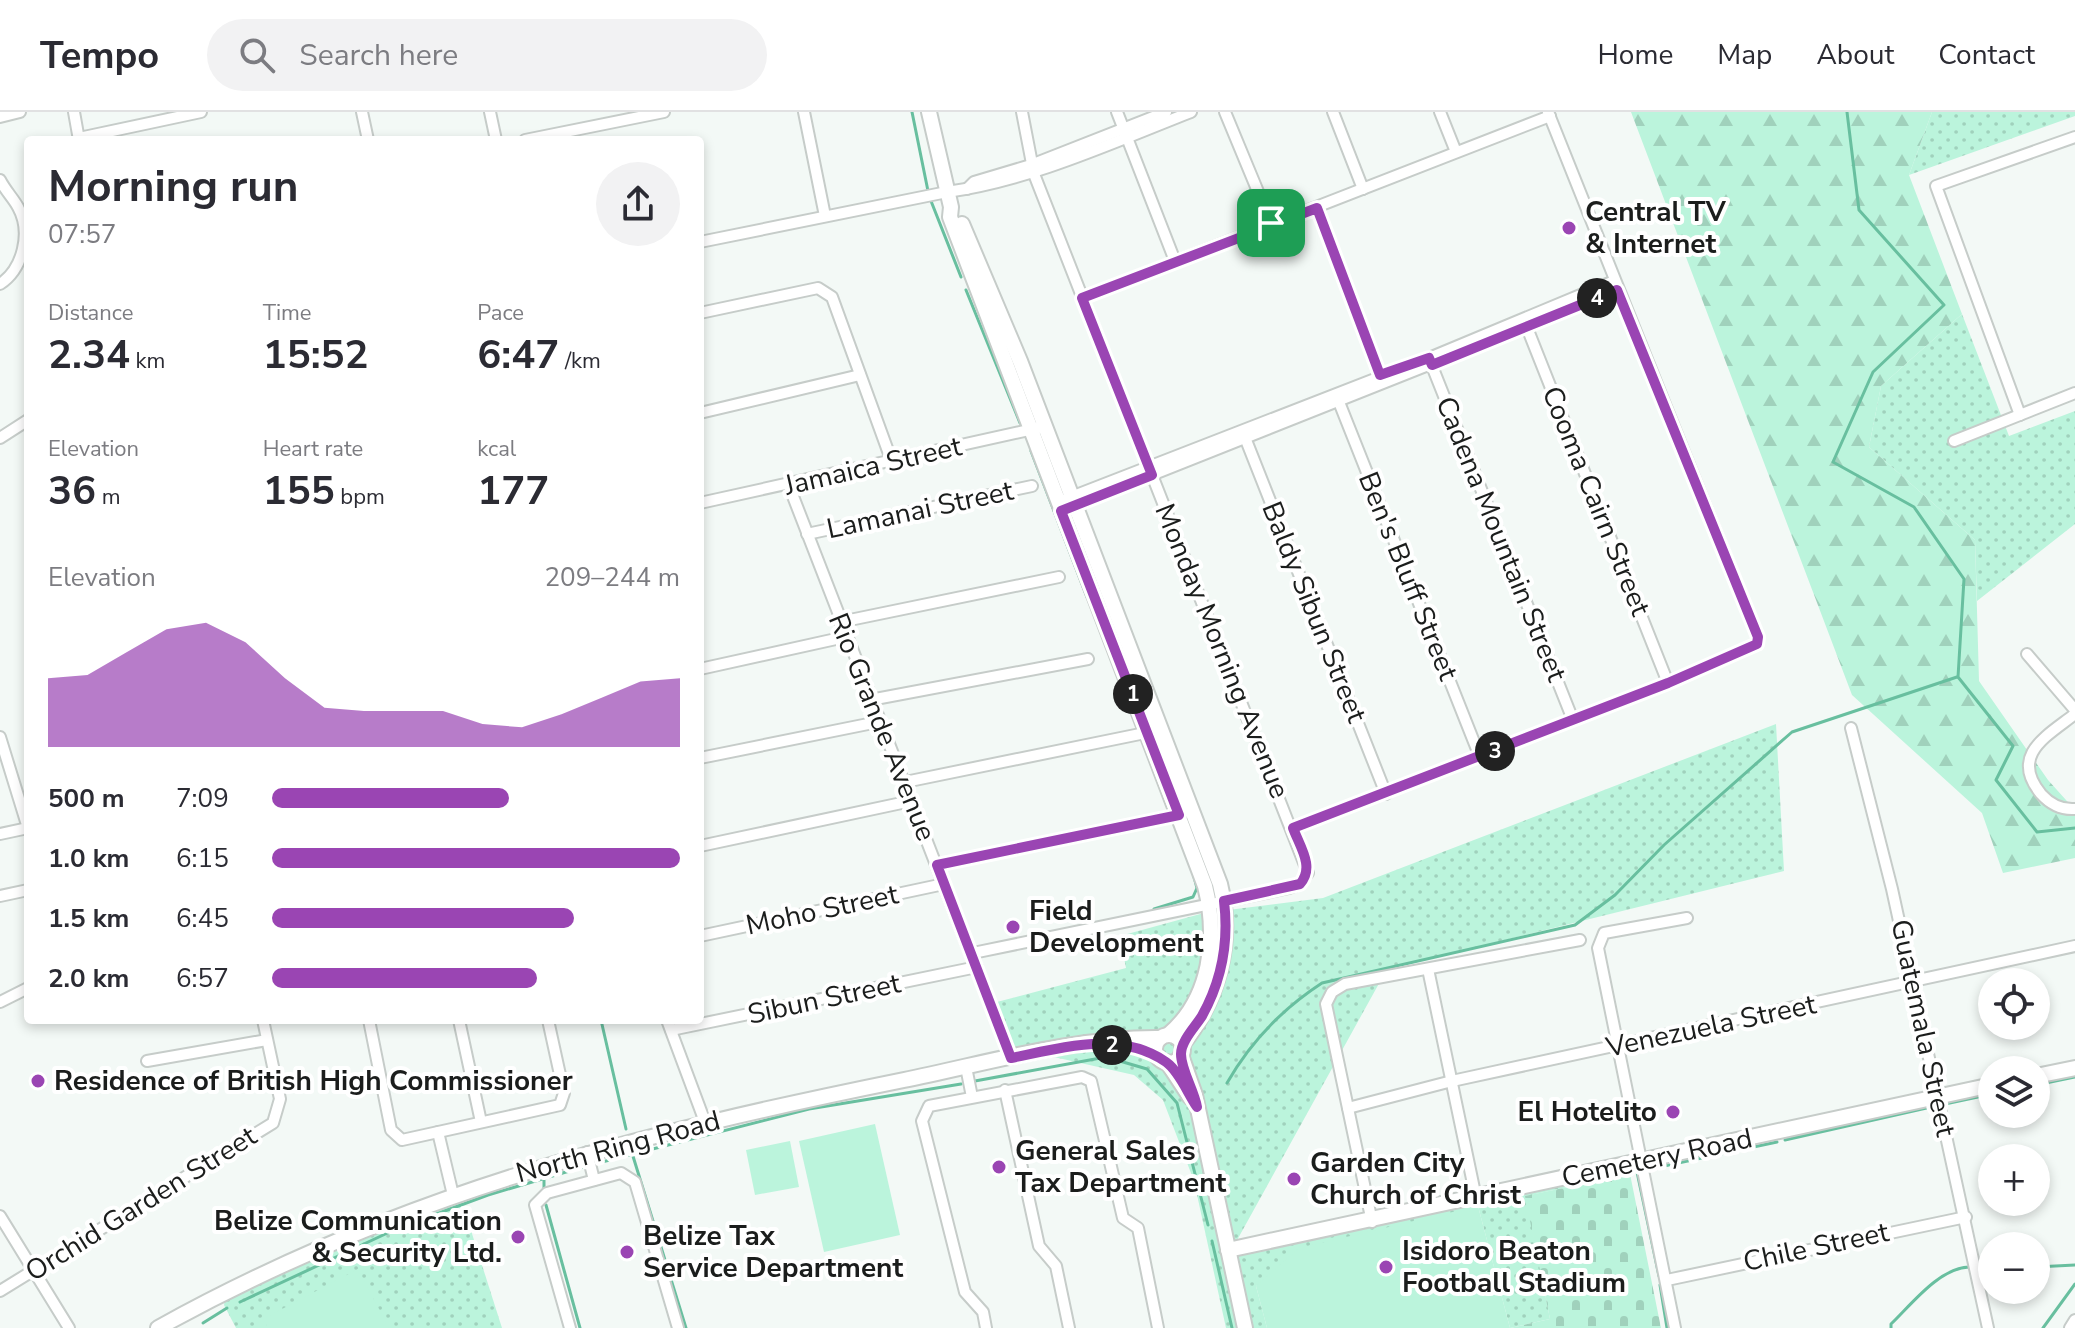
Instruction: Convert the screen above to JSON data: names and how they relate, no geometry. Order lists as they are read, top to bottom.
{
  "streets": {
    "main road": ["North Ring Road", "Cemetery Road"],
    "street": [
      "Jamaica Street",
      "Cooma Cairn Street",
      "Lamanai Street",
      "Cadena Mountain Street",
      "Ben's Bluff Street",
      "Baldy Sibun Street",
      "Monday Morning Avenue",
      "Rio Grande Avenue",
      "Moho Street",
      "Sibun Street",
      "Venezuela Street",
      "Guatemala Street",
      "Orchid Garden Street",
      "Chile Street"
    ]
  },
  "crossings": [
    ["Jamaica Street", "Rio Grande Avenue"],
    ["Lamanai Street", "Rio Grande Avenue"],
    ["Rio Grande Avenue", "Moho Street"],
    ["Rio Grande Avenue", "Sibun Street"],
    ["Rio Grande Avenue", "North Ring Road"],
    ["Venezuela Street", "Guatemala Street"],
    ["Guatemala Street", "Cemetery Road"],
    ["Guatemala Street", "Chile Street"]
  ],
  "places": [
    "Central TV & Internet",
    "Field Development",
    "Residence of British High Commissioner",
    "El Hotelito",
    "General Sales Tax Department",
    "Garden City Church of Christ",
    "Belize Communication & Security Ltd.",
    "Belize Tax Service Department",
    "Isidoro Beaton Football Stadium"
  ],
  "page": {
    "header": "Tempo",
    "search": "Search here",
    "nav": [
      "Home",
      "Map",
      "About",
      "Contact"
    ],
    "heading": ["Morning run", "07:57"],
    "stats": [
      ["Distance", "2.34 km"],
      ["Time", "15:52"],
      ["Pace", "6:47 /km"],
      ["Elevation", "36 m"],
      ["Heart rate", "155 bpm"],
      ["kcal", "177"]
    ],
    "pins": [
      "4",
      "1",
      "3",
      "2"
    ],
    "chart": ["Elevation", "209–244 m"],
    "list": [
      {
        "name": "500 m",
        "note": "7:09"
      },
      {
        "name": "1.0 km",
        "note": "6:15"
      },
      {
        "name": "1.5 km",
        "note": "6:45"
      },
      {
        "name": "2.0 km",
        "note": "6:57"
      }
    ],
    "map_buttons": ["+", "−"]
  }
}
